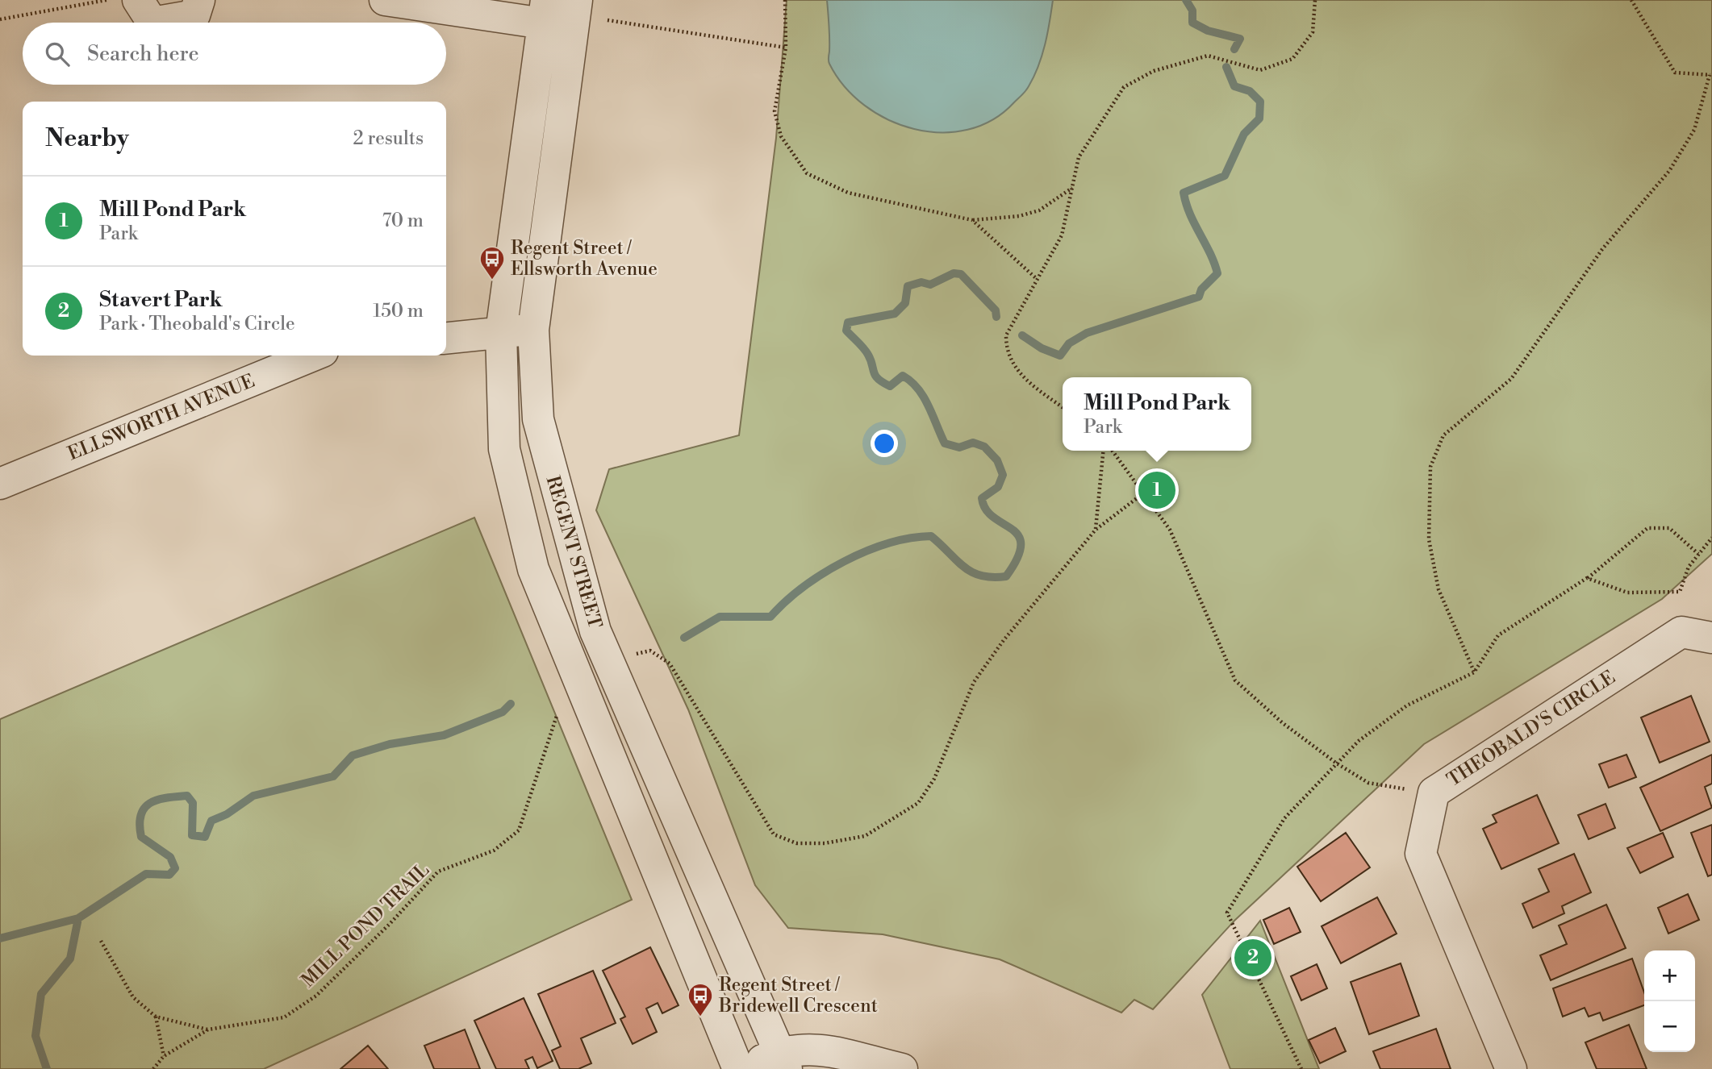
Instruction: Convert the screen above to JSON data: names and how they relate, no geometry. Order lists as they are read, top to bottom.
{
  "streets": {
    "street": ["ELLSWORTH AVENUE", "REGENT STREET", "THEOBALD'S CIRCLE"],
    "path": ["MILL POND TRAIL"]
  },
  "places": {
    "bus stop": ["Regent Street / Ellsworth Avenue", "Regent Street / Bridewell Crescent"]
  },
  "page": {
    "search": "Search here",
    "heading": ["Nearby", "2 results"],
    "list": [
      {
        "mark": "1",
        "name": "Mill Pond Park",
        "note": "Park",
        "value": "70 m"
      },
      {
        "mark": "2",
        "name": "Stavert Park",
        "note": "Park · Theobald's Circle",
        "value": "150 m"
      }
    ],
    "popup": ["Mill Pond Park", "Park"],
    "pins": ["1", "2"],
    "map_buttons": ["+", "−"]
  }
}
